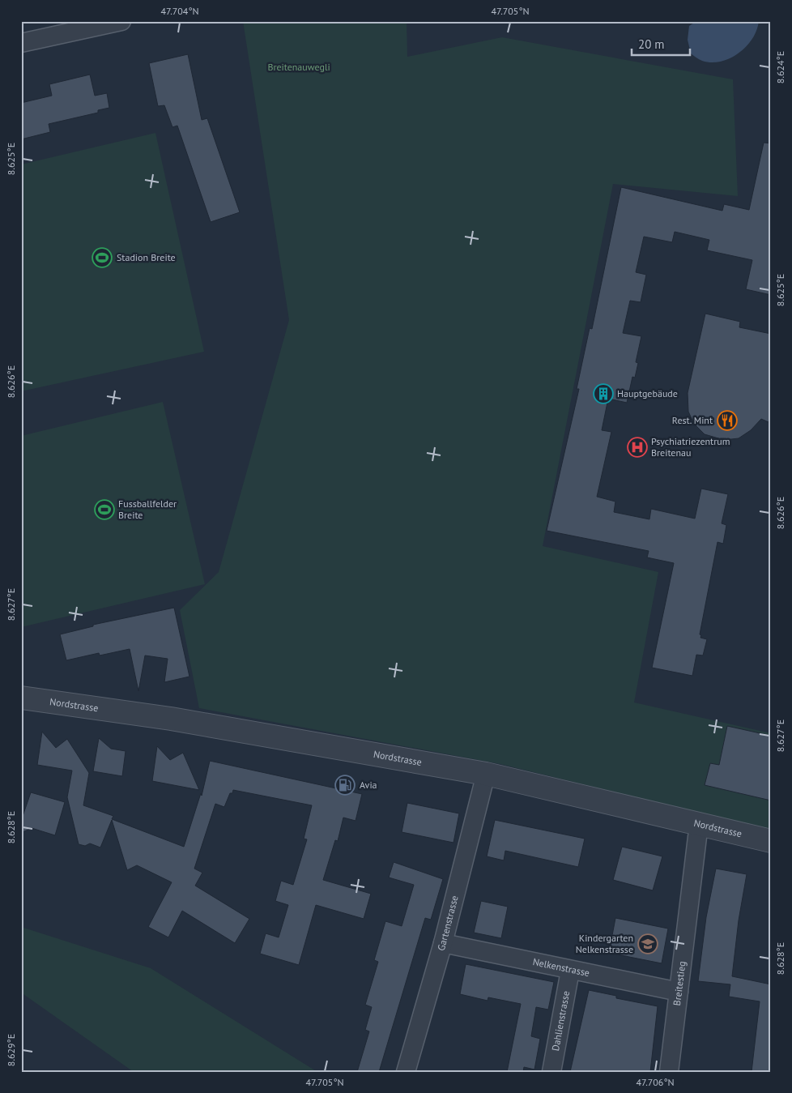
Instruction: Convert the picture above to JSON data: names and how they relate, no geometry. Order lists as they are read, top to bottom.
{
  "streets": {
    "street": [
      "Nordstrasse",
      "Gartenstrasse",
      "Nelkenstrasse",
      "Breitestieg",
      "Dahlienstrasse"
    ]
  },
  "crossings": [
    ["Nordstrasse", "Gartenstrasse"],
    ["Nordstrasse", "Breitestieg"],
    ["Gartenstrasse", "Nelkenstrasse"],
    ["Nelkenstrasse", "Breitestieg"],
    ["Nelkenstrasse", "Dahlienstrasse"]
  ],
  "parks": ["Breitenauwegli"],
  "places": {
    "sports": ["Stadion Breite", "Fussballfelder Breite"],
    "building": ["Hauptgebäude"],
    "restaurant": ["Rest. Mint"],
    "hospital": ["Psychiatriezentrum Breitenau"],
    "fuel station": ["Avia"],
    "school or university": ["Kindergarten Nelkenstrasse"]
  },
  "scale_bar": "20 m",
  "coordinates": [
    "47.704°N",
    "47.705°N",
    "8.624°E",
    "8.625°E",
    "8.626°E",
    "8.627°E",
    "8.628°E",
    "8.629°E",
    "47.706°N"
  ]
}
